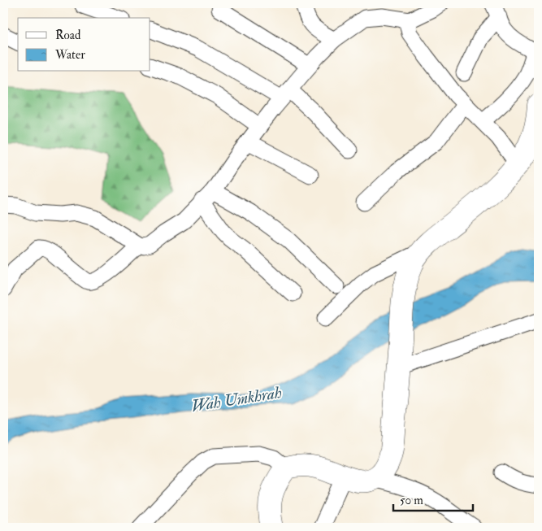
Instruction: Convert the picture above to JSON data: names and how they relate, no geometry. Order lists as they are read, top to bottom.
{
  "water": ["Wah Umkhrah"],
  "legend": ["Road", "Water"],
  "scale_bar": "50 m"
}
